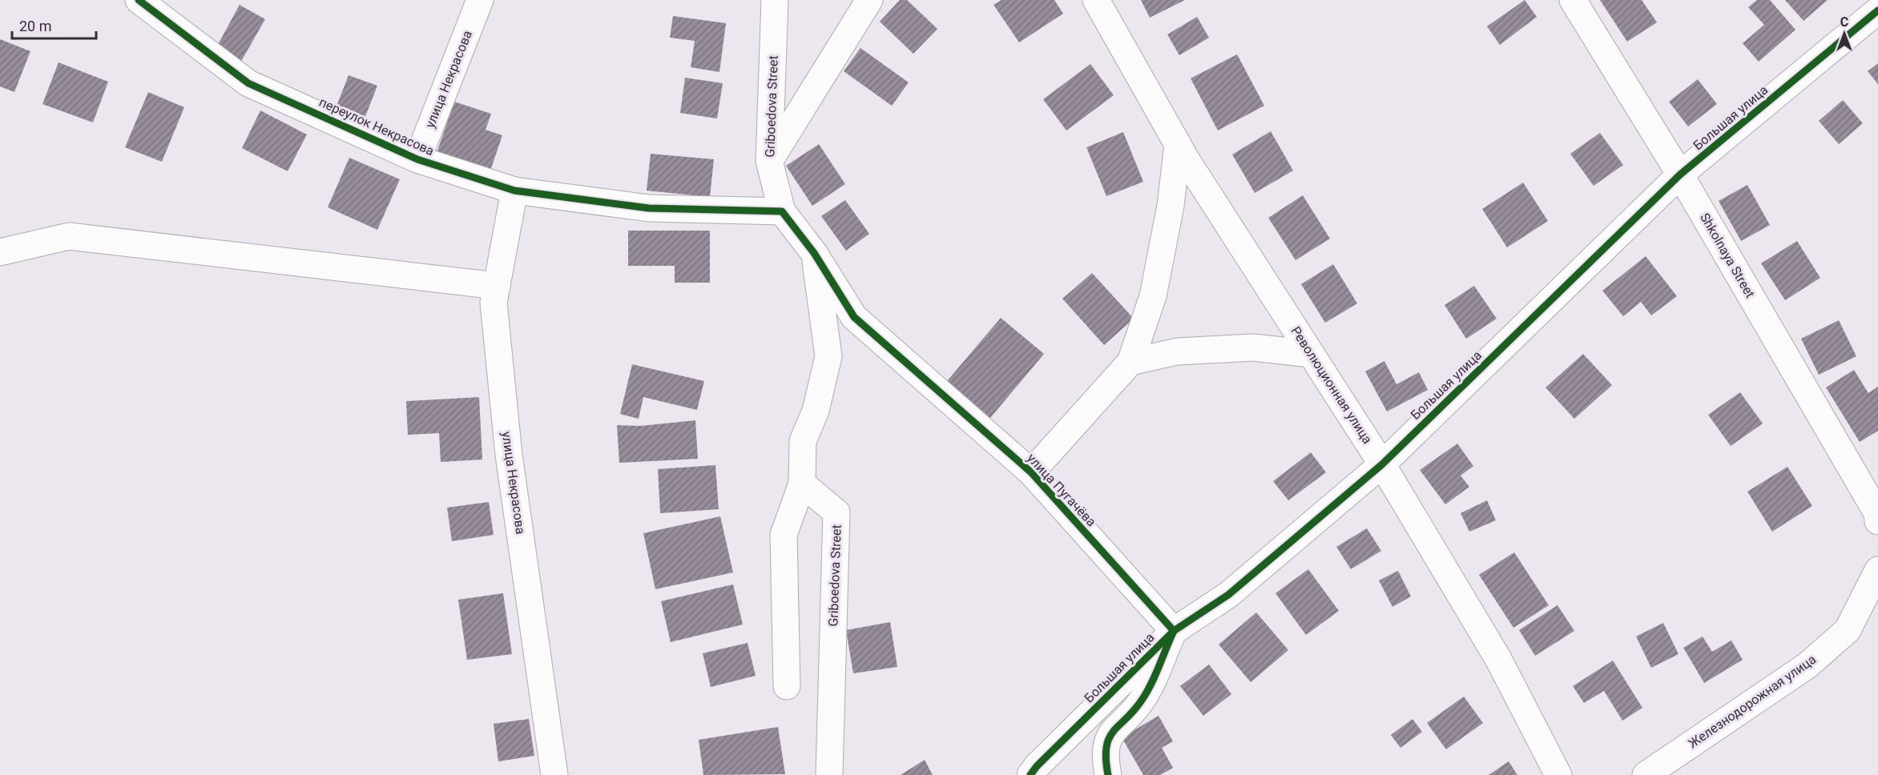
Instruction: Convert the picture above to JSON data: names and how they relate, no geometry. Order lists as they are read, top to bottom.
{
  "streets": {
    "street": [
      "улица Некрасова",
      "Griboedova Street",
      "Большая улица",
      "переулок Некрасова",
      "Shkolnaya Street",
      "Революционная улица",
      "улица Пугачёва",
      "Железнодорожная улица"
    ]
  },
  "crossings": [
    ["улица Некрасова", "переулок Некрасова"],
    ["Griboedova Street", "переулок Некрасова"],
    ["Большая улица", "Shkolnaya Street"],
    ["Большая улица", "Революционная улица"],
    ["Большая улица", "улица Пугачёва"]
  ],
  "scale_bar": "20 m",
  "north": "top"
}
